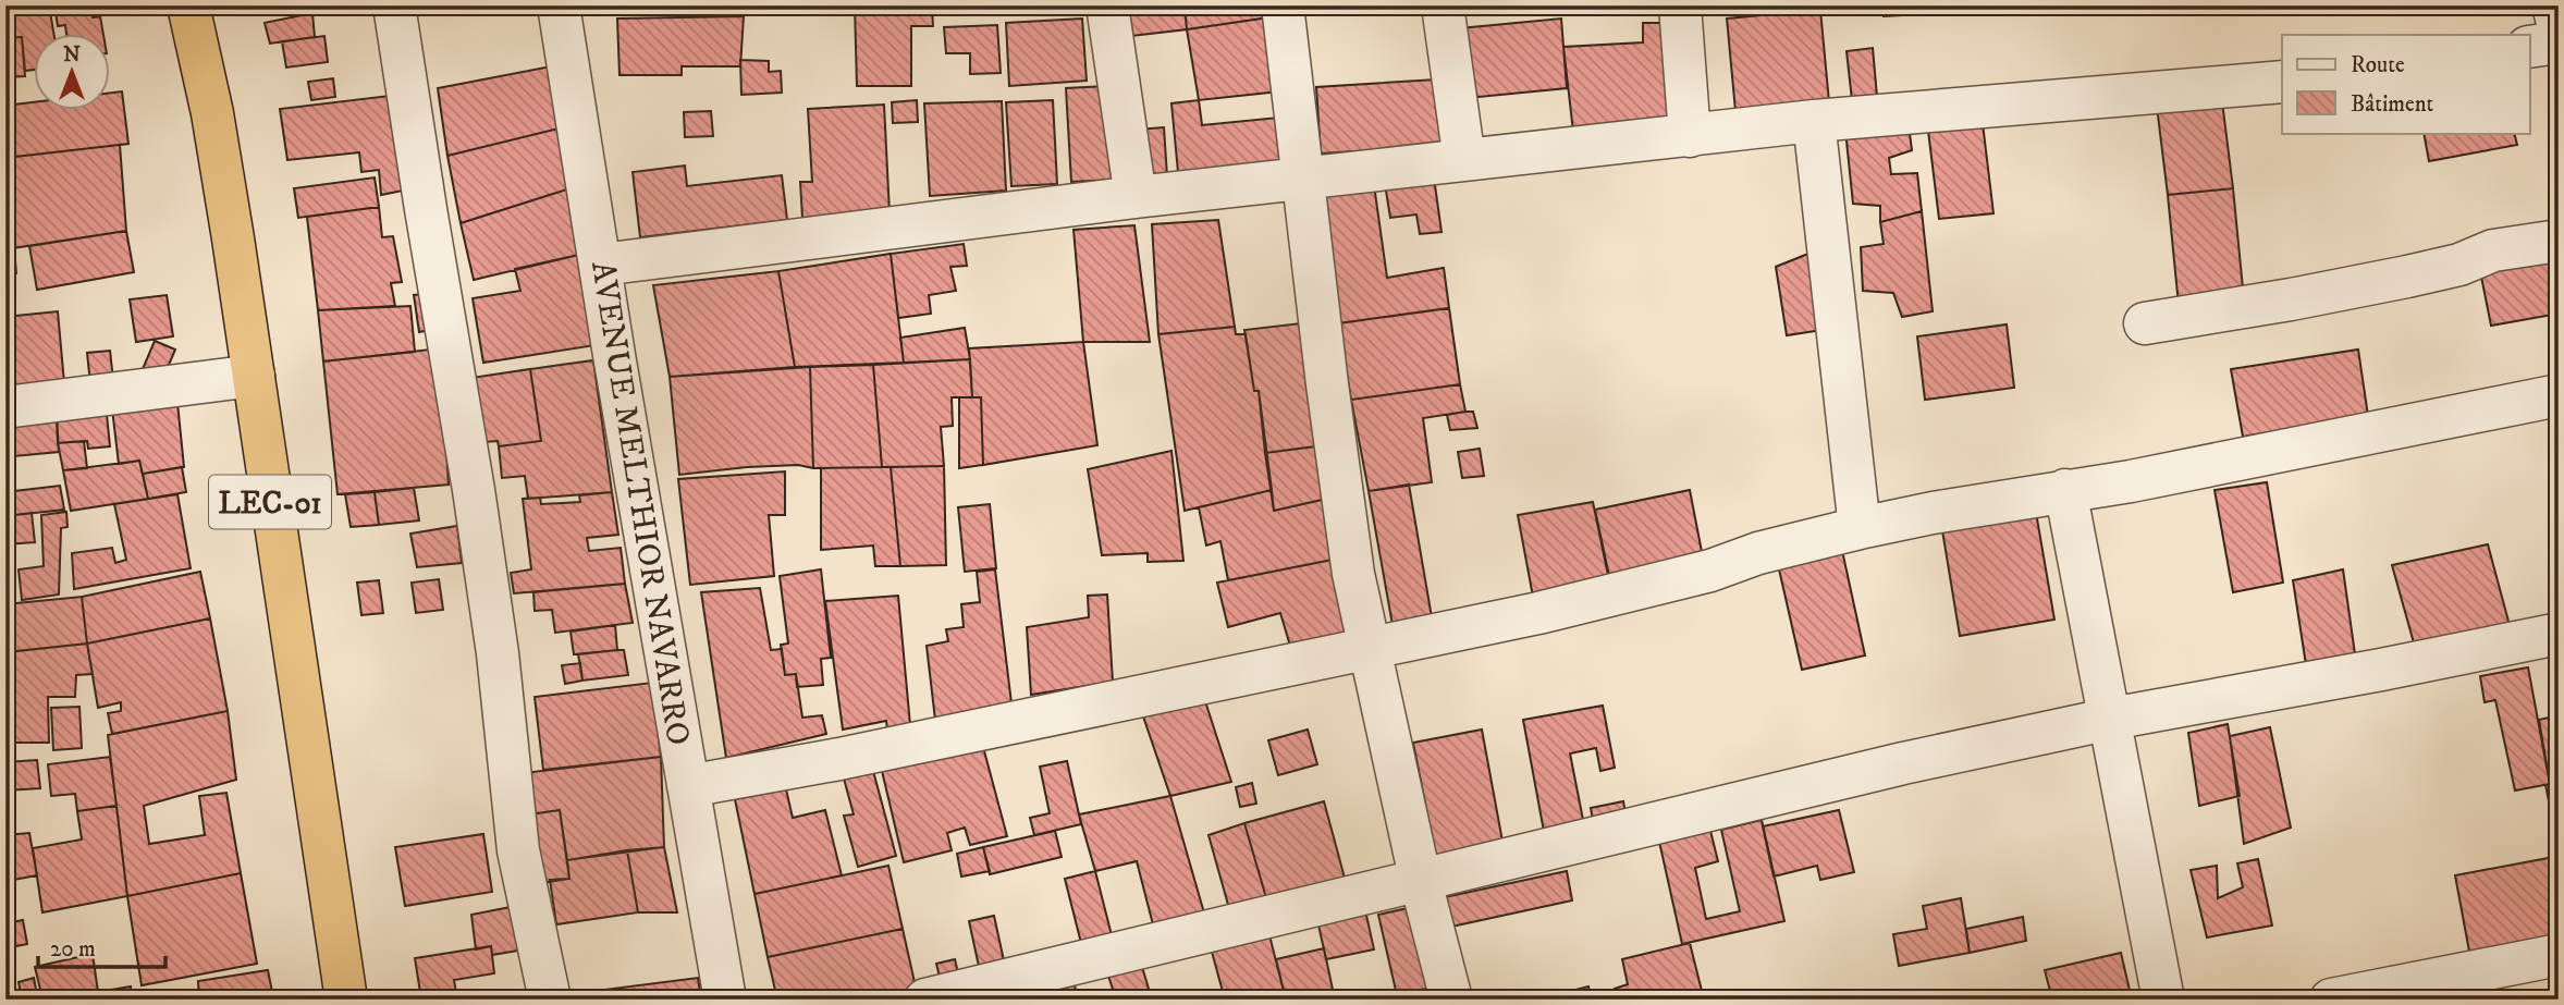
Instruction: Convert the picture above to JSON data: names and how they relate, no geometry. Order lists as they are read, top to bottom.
{
  "streets": {
    "highway": ["LEC-01"],
    "street": ["AVENUE MELTHIOR NAVARRO"]
  },
  "legend": ["Route", "Bâtiment"],
  "scale_bar": "20 m",
  "north": "top"
}
